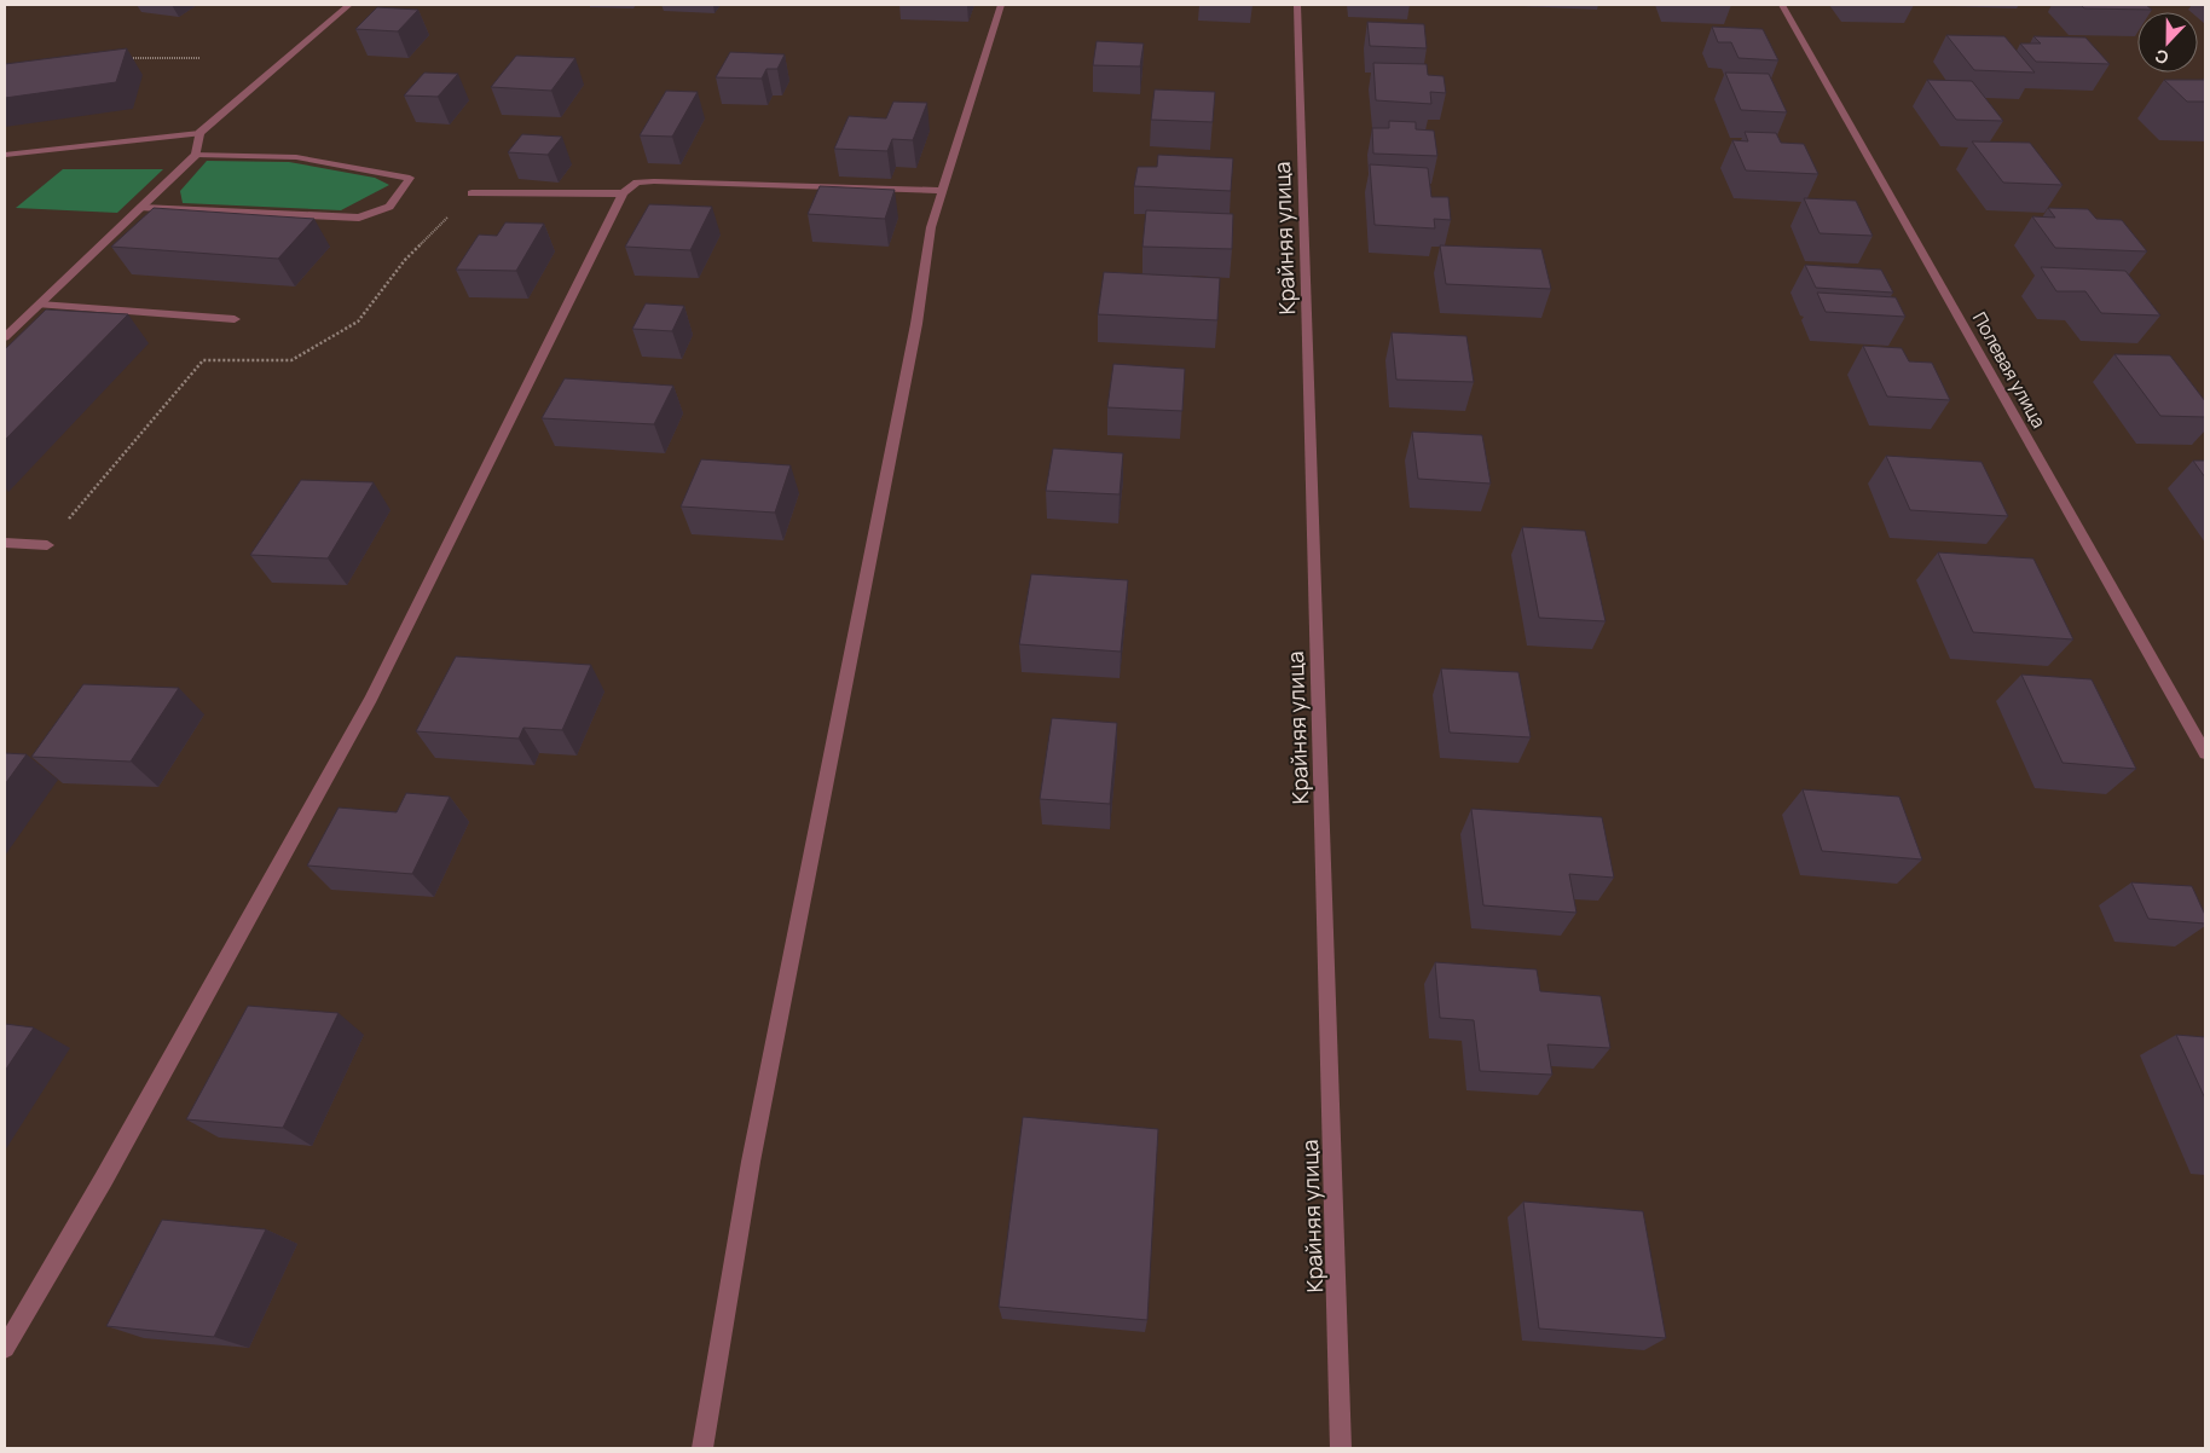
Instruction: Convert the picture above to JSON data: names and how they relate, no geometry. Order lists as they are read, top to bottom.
{
  "streets": {
    "street": ["Крайняя улица", "Полевая улица"]
  },
  "north": "bottom"
}
